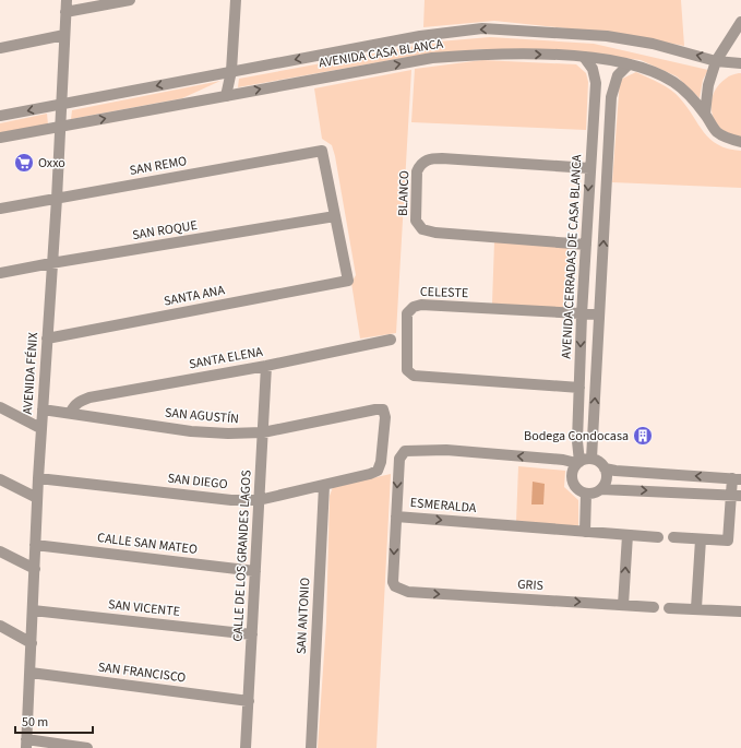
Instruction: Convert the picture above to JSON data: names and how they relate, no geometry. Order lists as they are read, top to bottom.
{
  "streets": {
    "street": [
      "AVENIDA CASA BLANCA",
      "SAN REMO",
      "BLANCO",
      "SAN ROQUE",
      "AVENIDA CERRADAS DE CASA BLANCA",
      "CELESTE",
      "SANTA ANA",
      "SANTA ELENA",
      "AVENIDA FÉNIX",
      "SAN AGUSTÍN",
      "SAN DIEGO",
      "ESMERALDA",
      "CALLE SAN MATEO",
      "CALLE DE LOS GRANDES LAGOS",
      "GRIS",
      "SAN VICENTE",
      "SAN ANTONIO",
      "SAN FRANCISCO"
    ]
  },
  "crossings": [
    ["AVENIDA CASA BLANCA", "AVENIDA CERRADAS DE CASA BLANCA"],
    ["AVENIDA CASA BLANCA", "AVENIDA FÉNIX"],
    ["SAN REMO", "SAN ROQUE"],
    ["SAN REMO", "SANTA ANA"],
    ["SAN REMO", "AVENIDA FÉNIX"],
    ["BLANCO", "AVENIDA CERRADAS DE CASA BLANCA"],
    ["SAN ROQUE", "SANTA ANA"],
    ["SAN ROQUE", "AVENIDA FÉNIX"],
    ["AVENIDA CERRADAS DE CASA BLANCA", "CELESTE"],
    ["AVENIDA CERRADAS DE CASA BLANCA", "ESMERALDA"],
    ["SANTA ANA", "AVENIDA FÉNIX"],
    ["SANTA ELENA", "SAN AGUSTÍN"],
    ["SANTA ELENA", "CALLE DE LOS GRANDES LAGOS"],
    ["AVENIDA FÉNIX", "SAN AGUSTÍN"],
    ["AVENIDA FÉNIX", "SAN DIEGO"],
    ["AVENIDA FÉNIX", "CALLE SAN MATEO"],
    ["AVENIDA FÉNIX", "SAN VICENTE"],
    ["AVENIDA FÉNIX", "SAN FRANCISCO"],
    ["SAN AGUSTÍN", "SAN DIEGO"],
    ["SAN AGUSTÍN", "CALLE DE LOS GRANDES LAGOS"],
    ["SAN DIEGO", "CALLE DE LOS GRANDES LAGOS"],
    ["SAN DIEGO", "SAN ANTONIO"],
    ["ESMERALDA", "GRIS"],
    ["CALLE SAN MATEO", "CALLE DE LOS GRANDES LAGOS"],
    ["CALLE DE LOS GRANDES LAGOS", "SAN VICENTE"],
    ["CALLE DE LOS GRANDES LAGOS", "SAN FRANCISCO"]
  ],
  "one_way": ["GRIS"],
  "places": {
    "supermarket": ["Oxxo"],
    "building": ["Bodega Condocasa"]
  },
  "scale_bar": "50 m"
}
